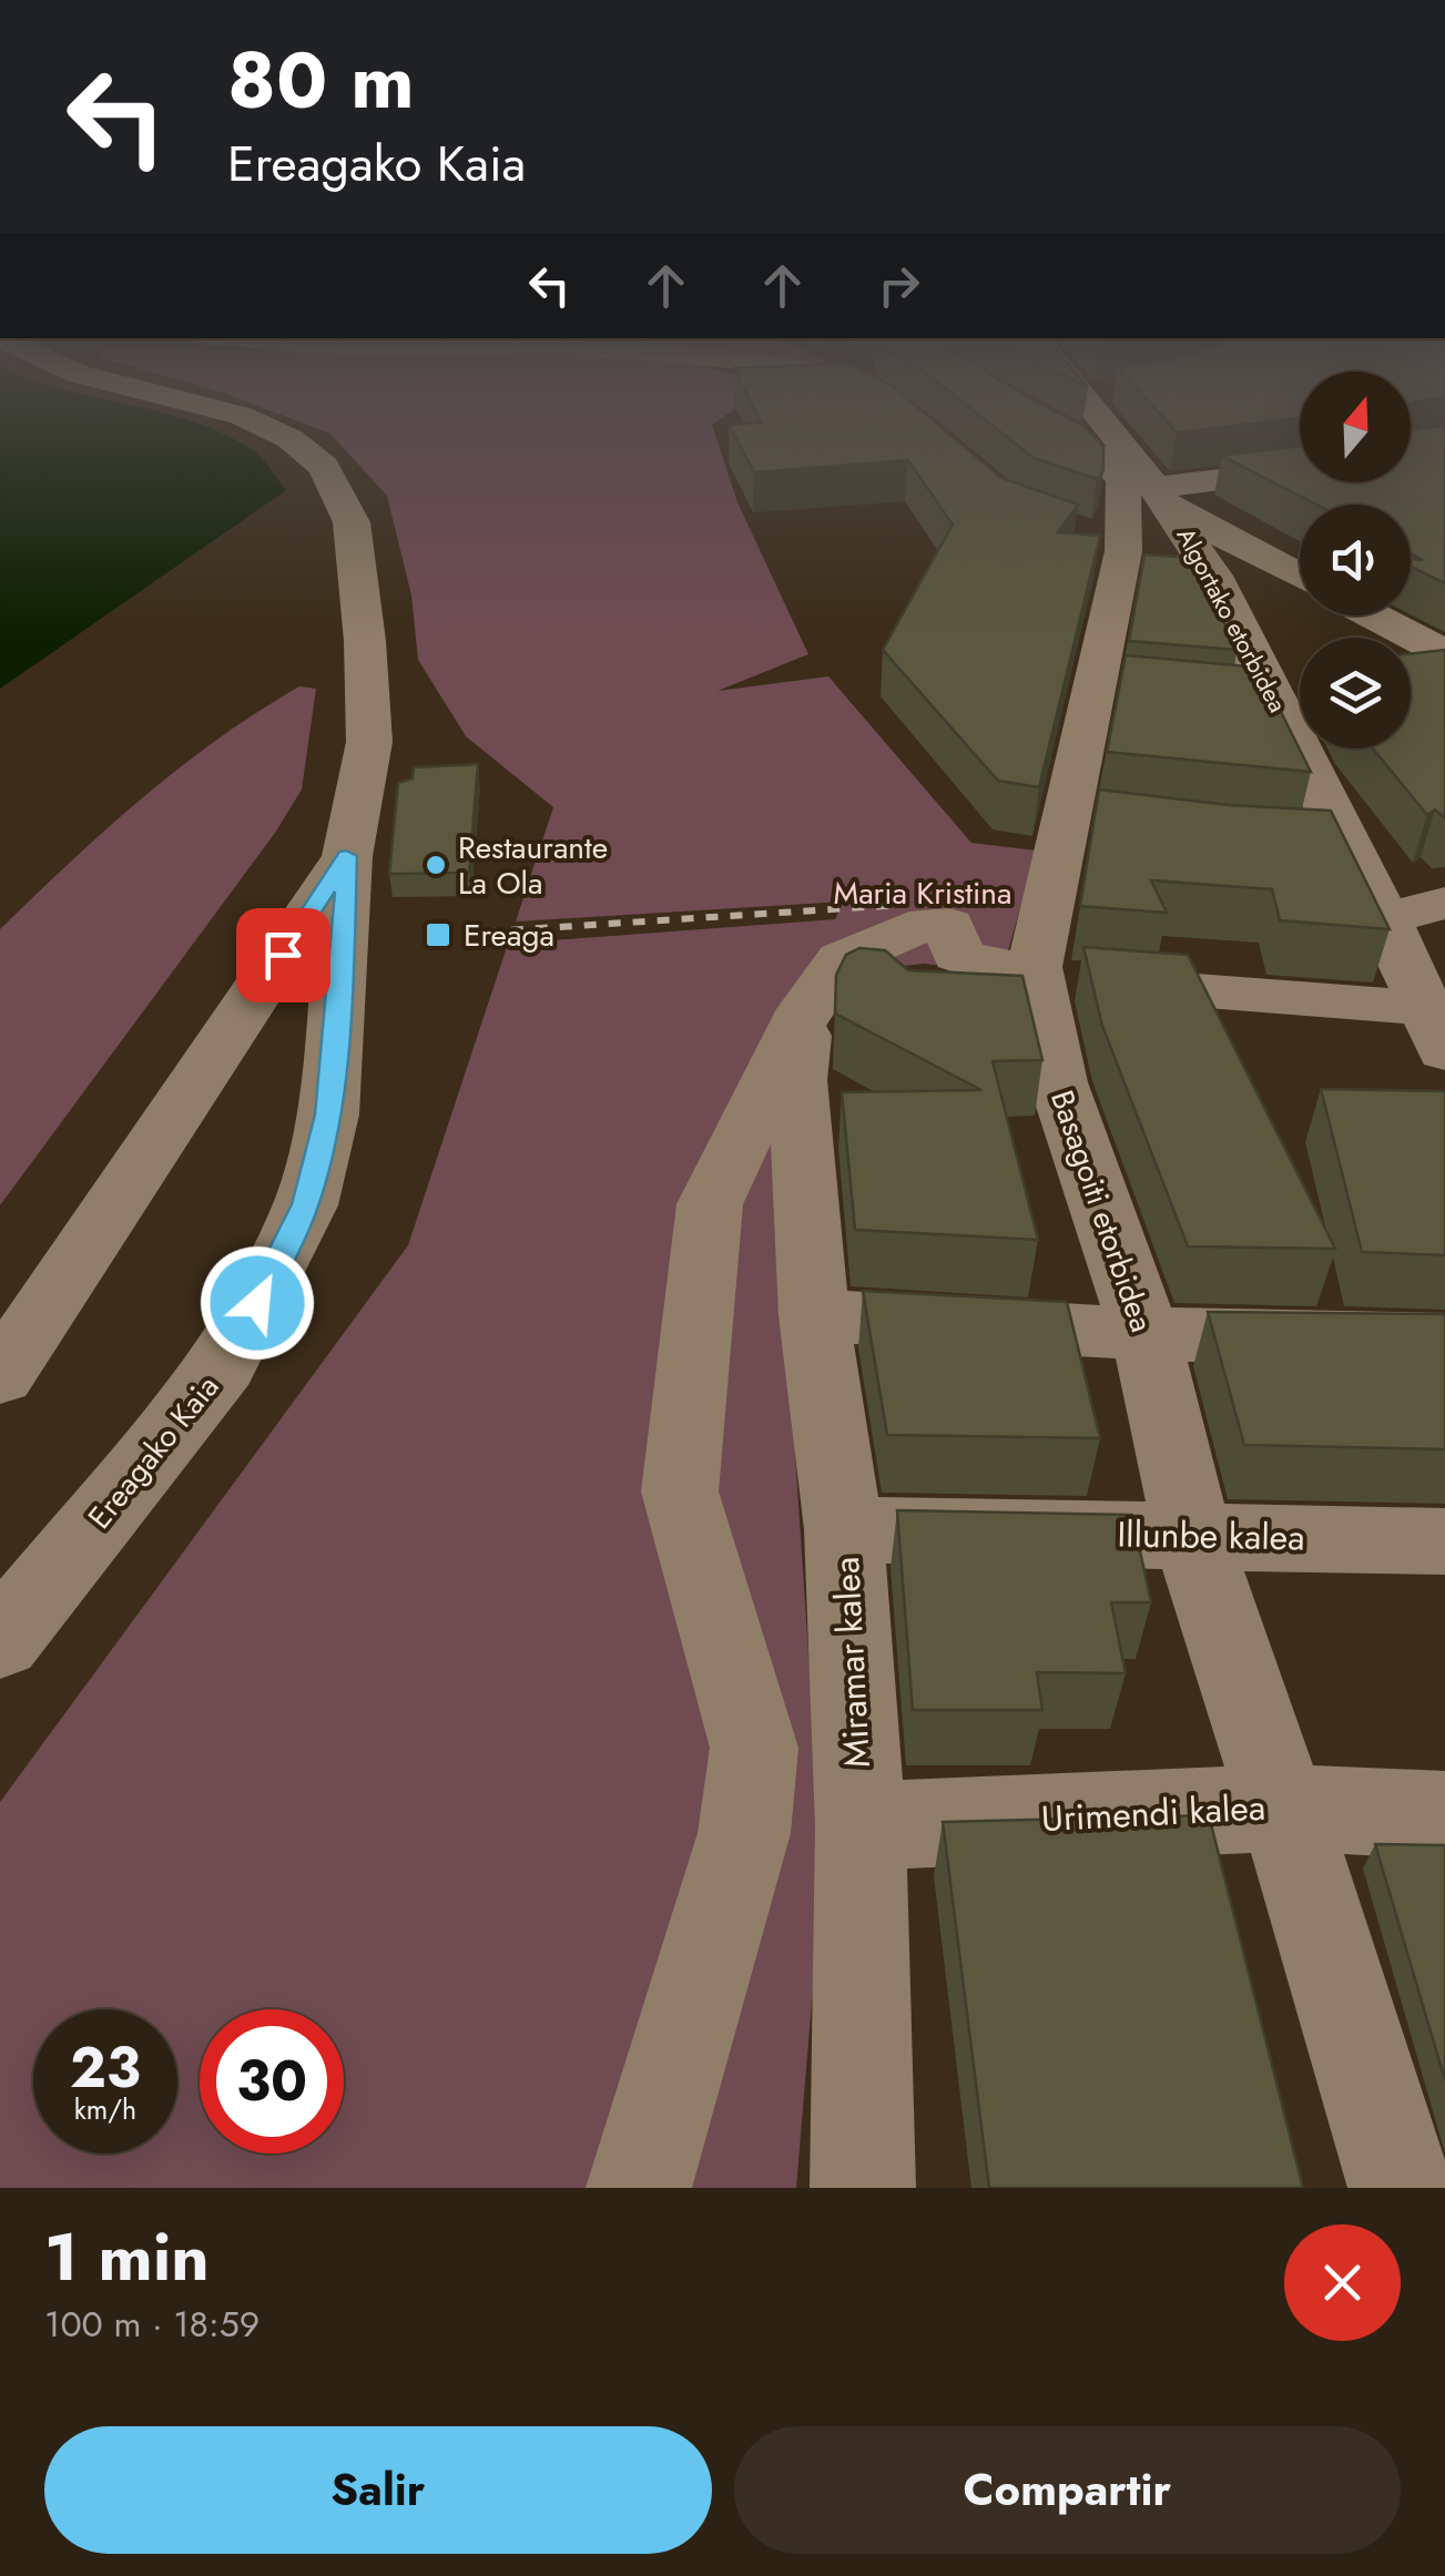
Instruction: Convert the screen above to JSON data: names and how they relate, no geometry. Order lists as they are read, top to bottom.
{
  "streets": {
    "street": [
      "Algortako etorbidea",
      "Basagoiti etorbidea",
      "Ereagako Kaia",
      "Illunbe kalea",
      "Miramar kalea",
      "Urimendi kalea"
    ]
  },
  "crossings": [
    ["Basagoiti etorbidea", "Illunbe kalea"],
    ["Basagoiti etorbidea", "Urimendi kalea"],
    ["Illunbe kalea", "Miramar kalea"],
    ["Miramar kalea", "Urimendi kalea"]
  ],
  "parks": ["Maria Kristina"],
  "places": {
    "other": ["Restaurante La Ola"],
    "transit": ["Ereaga"]
  },
  "north": "top",
  "page": {
    "turn": ["80 m", "Ereagako Kaia"],
    "speed": "23 km/h",
    "limit": "30",
    "heading": ["1 min", "100 m · 18:59"],
    "buttons": ["Salir", "Compartir"]
  }
}
